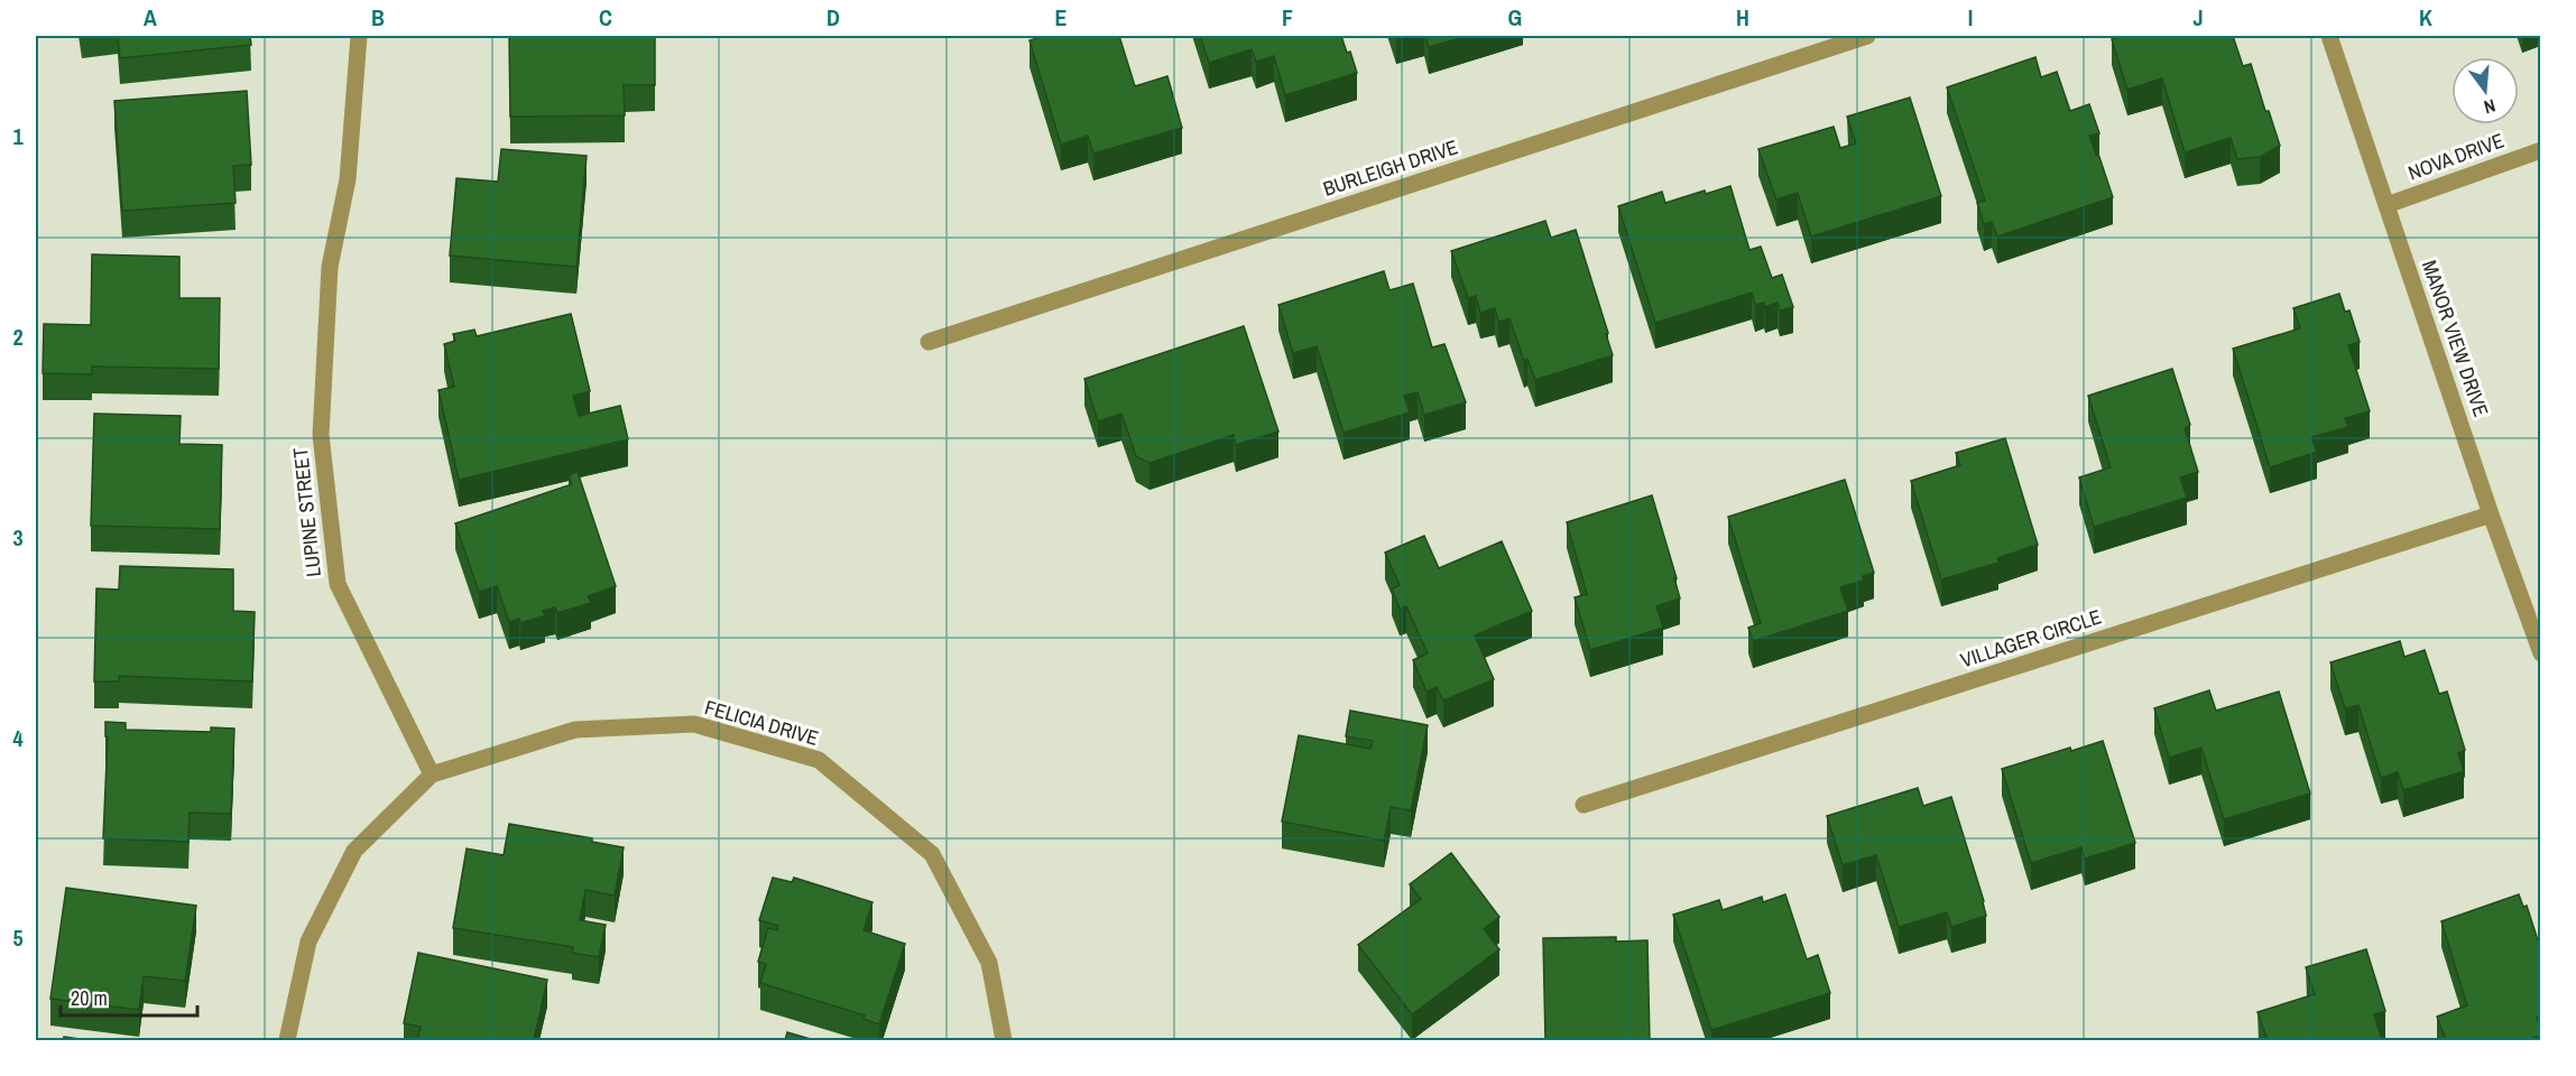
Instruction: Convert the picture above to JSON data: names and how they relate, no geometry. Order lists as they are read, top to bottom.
{
  "streets": {
    "street": [
      "NOVA DRIVE",
      "BURLEIGH DRIVE",
      "MANOR VIEW DRIVE",
      "LUPINE STREET",
      "VILLAGER CIRCLE",
      "FELICIA DRIVE"
    ]
  },
  "crossings": [
    ["NOVA DRIVE", "MANOR VIEW DRIVE"],
    ["MANOR VIEW DRIVE", "VILLAGER CIRCLE"],
    ["LUPINE STREET", "FELICIA DRIVE"]
  ],
  "scale_bar": "20 m",
  "north": "bottom",
  "grid": {
    "columns": [
      "A",
      "B",
      "C",
      "D",
      "E",
      "F",
      "G",
      "H",
      "I",
      "J",
      "K"
    ],
    "rows": [
      "1",
      "2",
      "3",
      "4",
      "5"
    ]
  }
}
